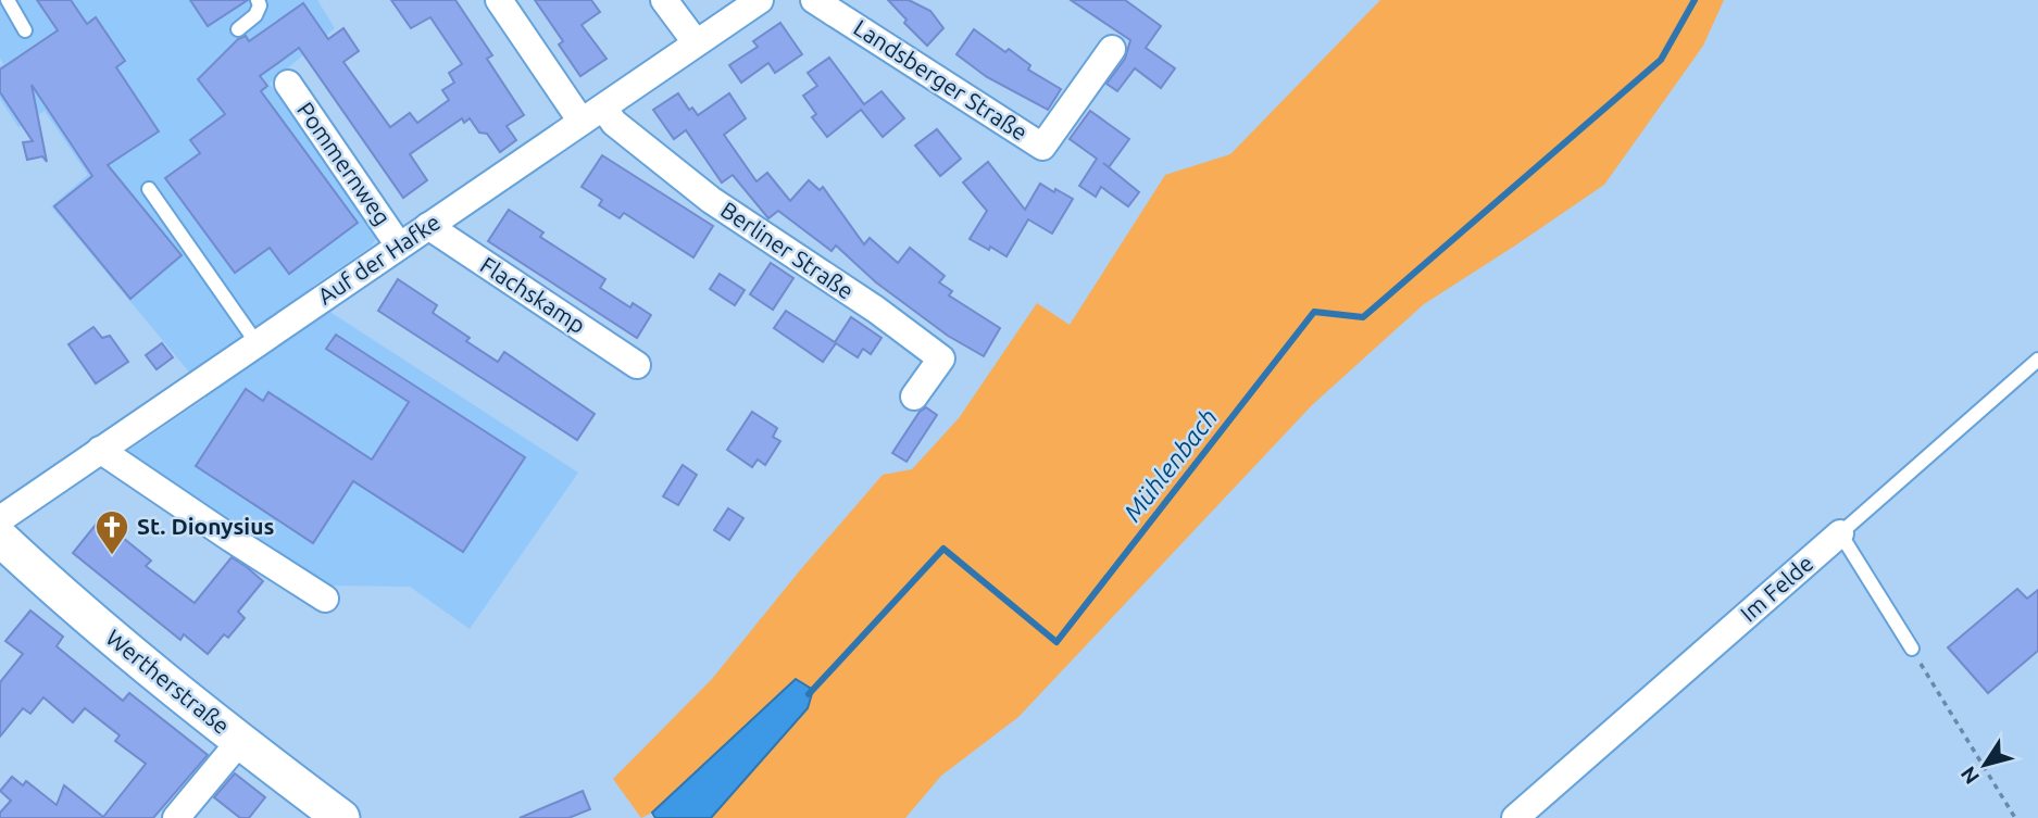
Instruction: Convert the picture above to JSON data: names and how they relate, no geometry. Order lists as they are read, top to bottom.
{
  "streets": {
    "main road": ["Wertherstraße"],
    "street": [
      "Landsberger Straße",
      "Pommernweg",
      "Berliner Straße",
      "Auf der Hafke",
      "Flachskamp",
      "Im Felde"
    ]
  },
  "crossings": [
    ["Pommernweg", "Auf der Hafke"],
    ["Berliner Straße", "Auf der Hafke"],
    ["Auf der Hafke", "Flachskamp"]
  ],
  "water": ["Mühlenbach"],
  "places": {
    "church": ["St. Dionysius"]
  },
  "north": "bottom left"
}
